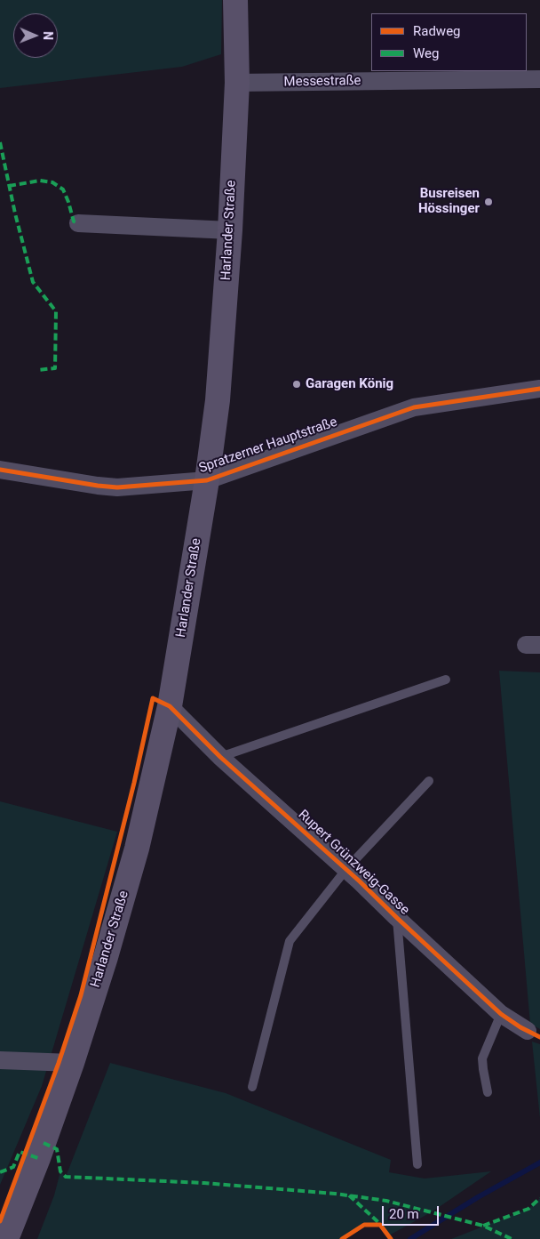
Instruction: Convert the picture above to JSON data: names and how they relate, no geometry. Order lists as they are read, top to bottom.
{
  "streets": {
    "main road": ["Harlander Straße"],
    "street": ["Messestraße", "Spratzerner Hauptstraße", "Rupert Grünzweig-Gasse"]
  },
  "crossings": [
    ["Messestraße", "Harlander Straße"],
    ["Harlander Straße", "Spratzerner Hauptstraße"],
    ["Harlander Straße", "Rupert Grünzweig-Gasse"]
  ],
  "places": ["Busreisen Hössinger", "Garagen König"],
  "legend": ["Radweg", "Weg"],
  "scale_bar": "20 m",
  "north": "right"
}
